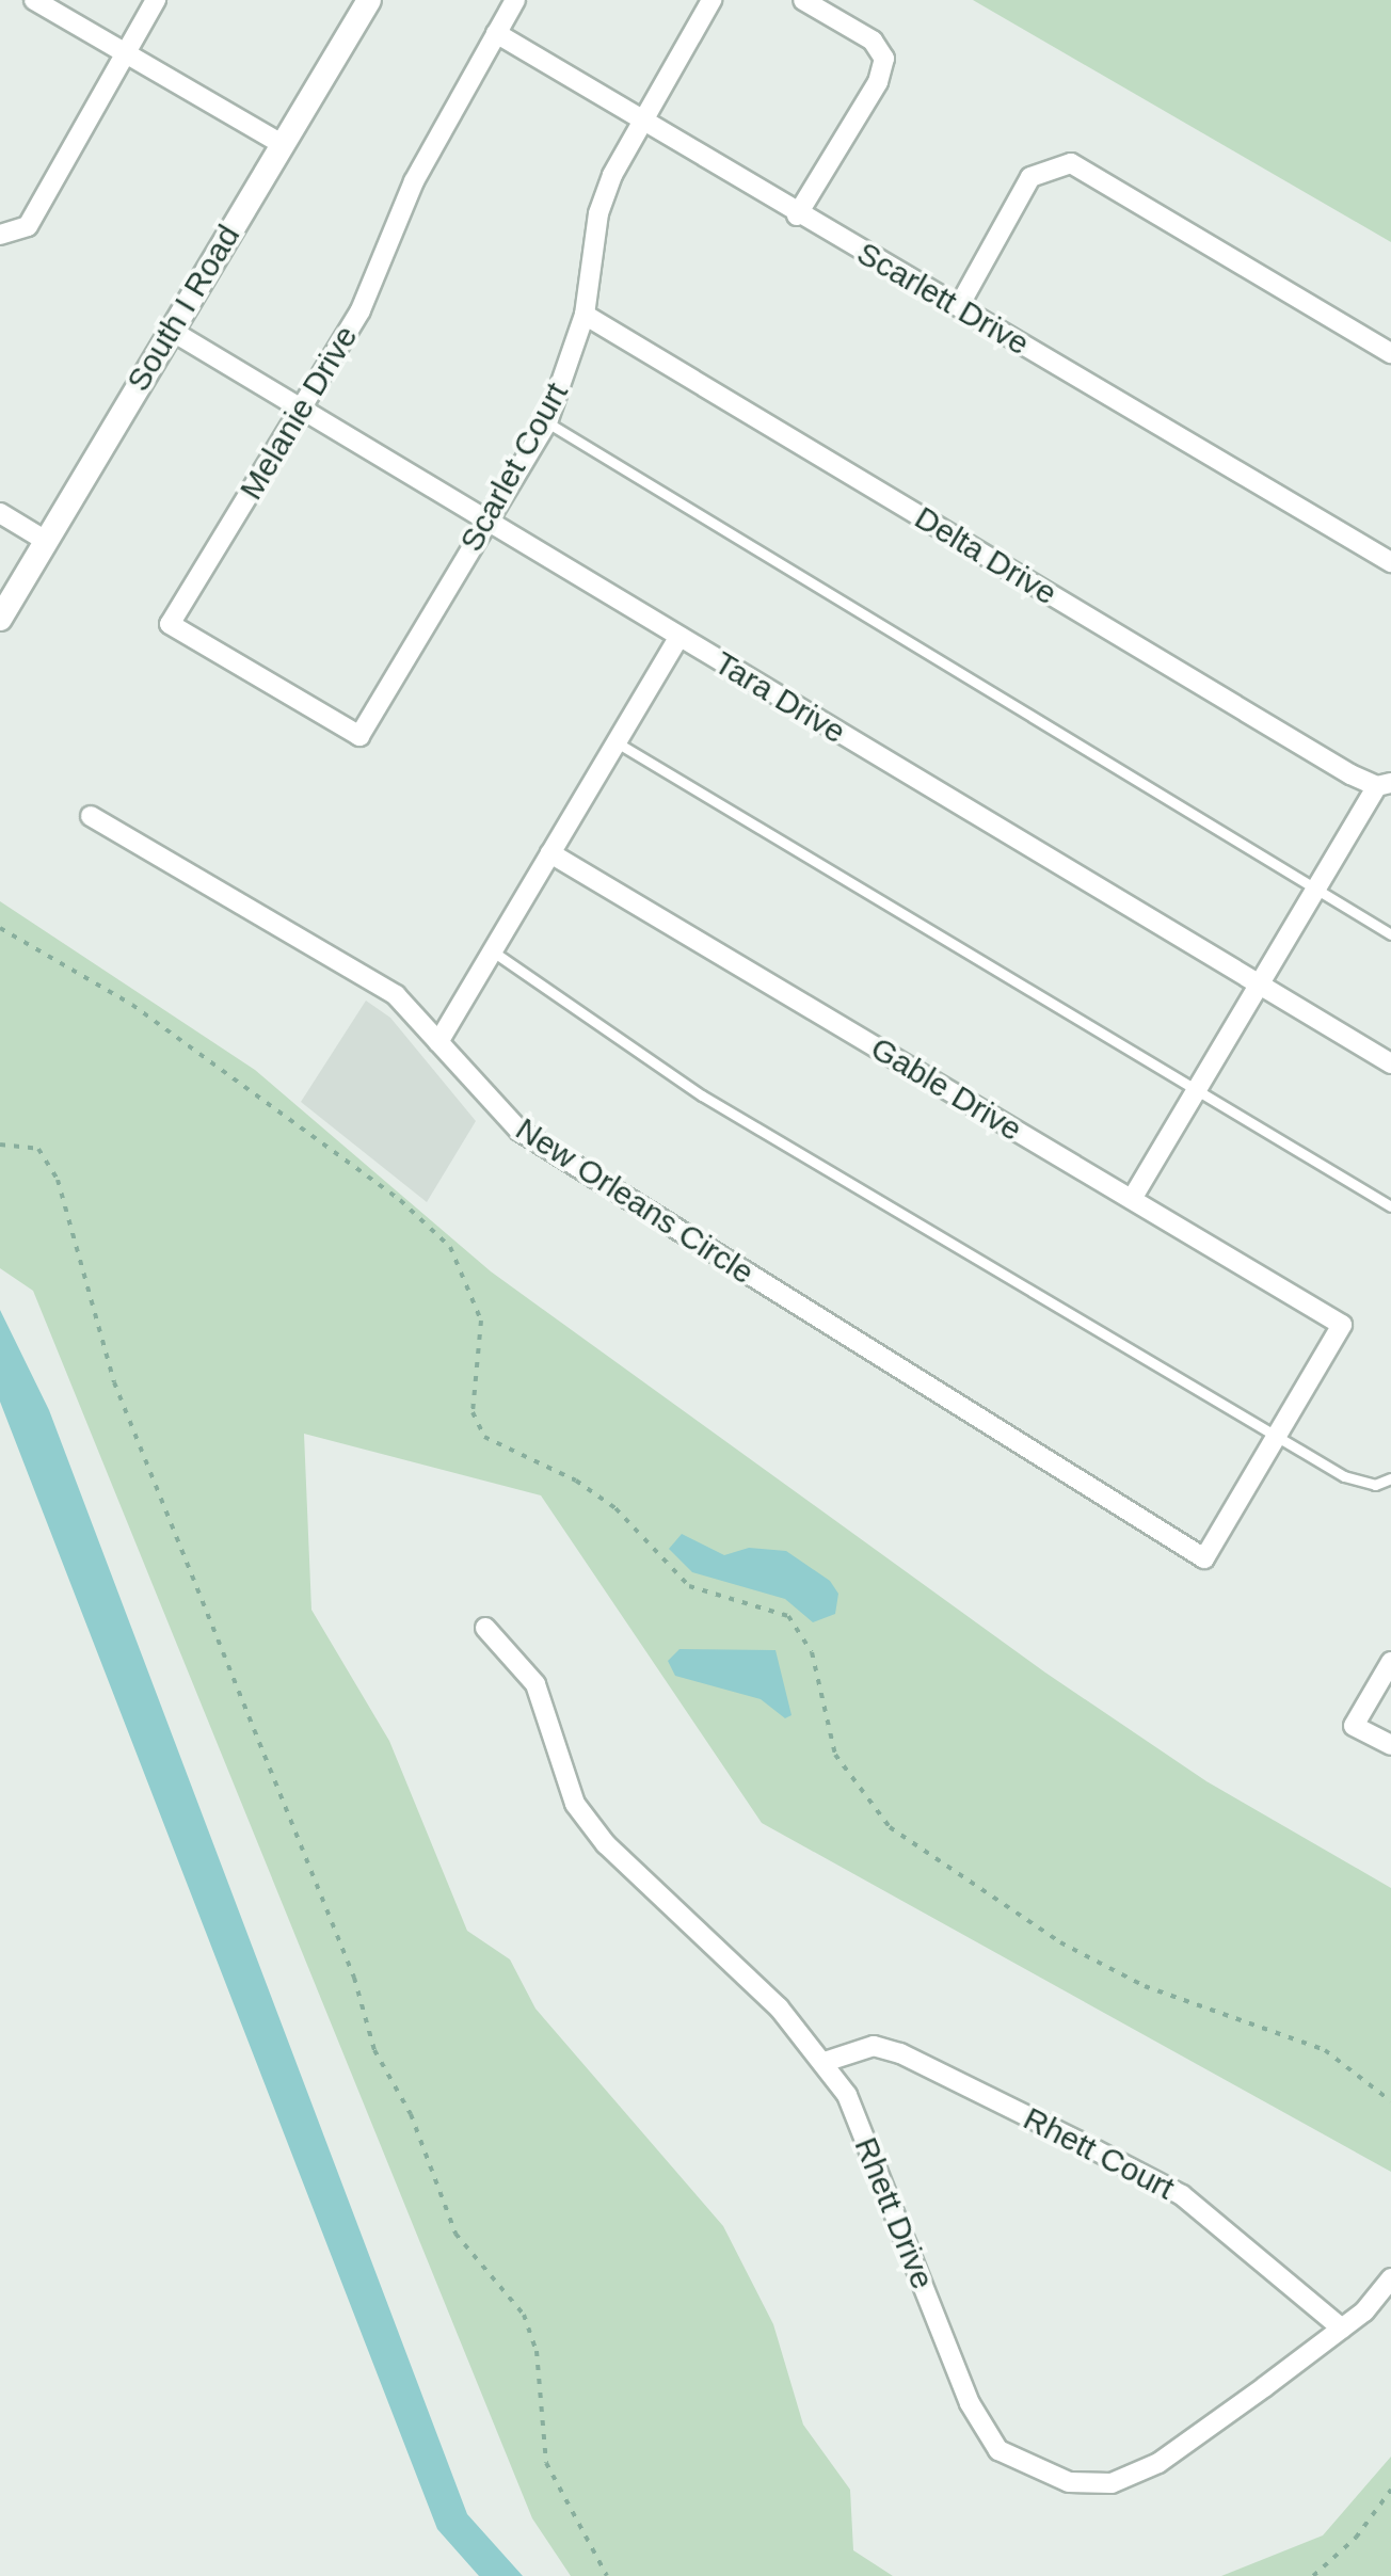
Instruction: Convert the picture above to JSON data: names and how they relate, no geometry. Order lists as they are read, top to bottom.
{
  "streets": {
    "main road": ["South I Road"],
    "street": [
      "Scarlett Drive",
      "Melanie Drive",
      "Scarlet Court",
      "Delta Drive",
      "Tara Drive",
      "Gable Drive",
      "New Orleans Circle",
      "Rhett Court",
      "Rhett Drive"
    ]
  },
  "crossings": [
    ["Scarlett Drive", "Melanie Drive"],
    ["Scarlett Drive", "Scarlet Court"],
    ["South I Road", "Tara Drive"],
    ["Melanie Drive", "Scarlet Court"],
    ["Melanie Drive", "Tara Drive"],
    ["Scarlet Court", "Delta Drive"],
    ["Scarlet Court", "Tara Drive"],
    ["Gable Drive", "New Orleans Circle"],
    ["Rhett Court", "Rhett Drive"]
  ]
}
